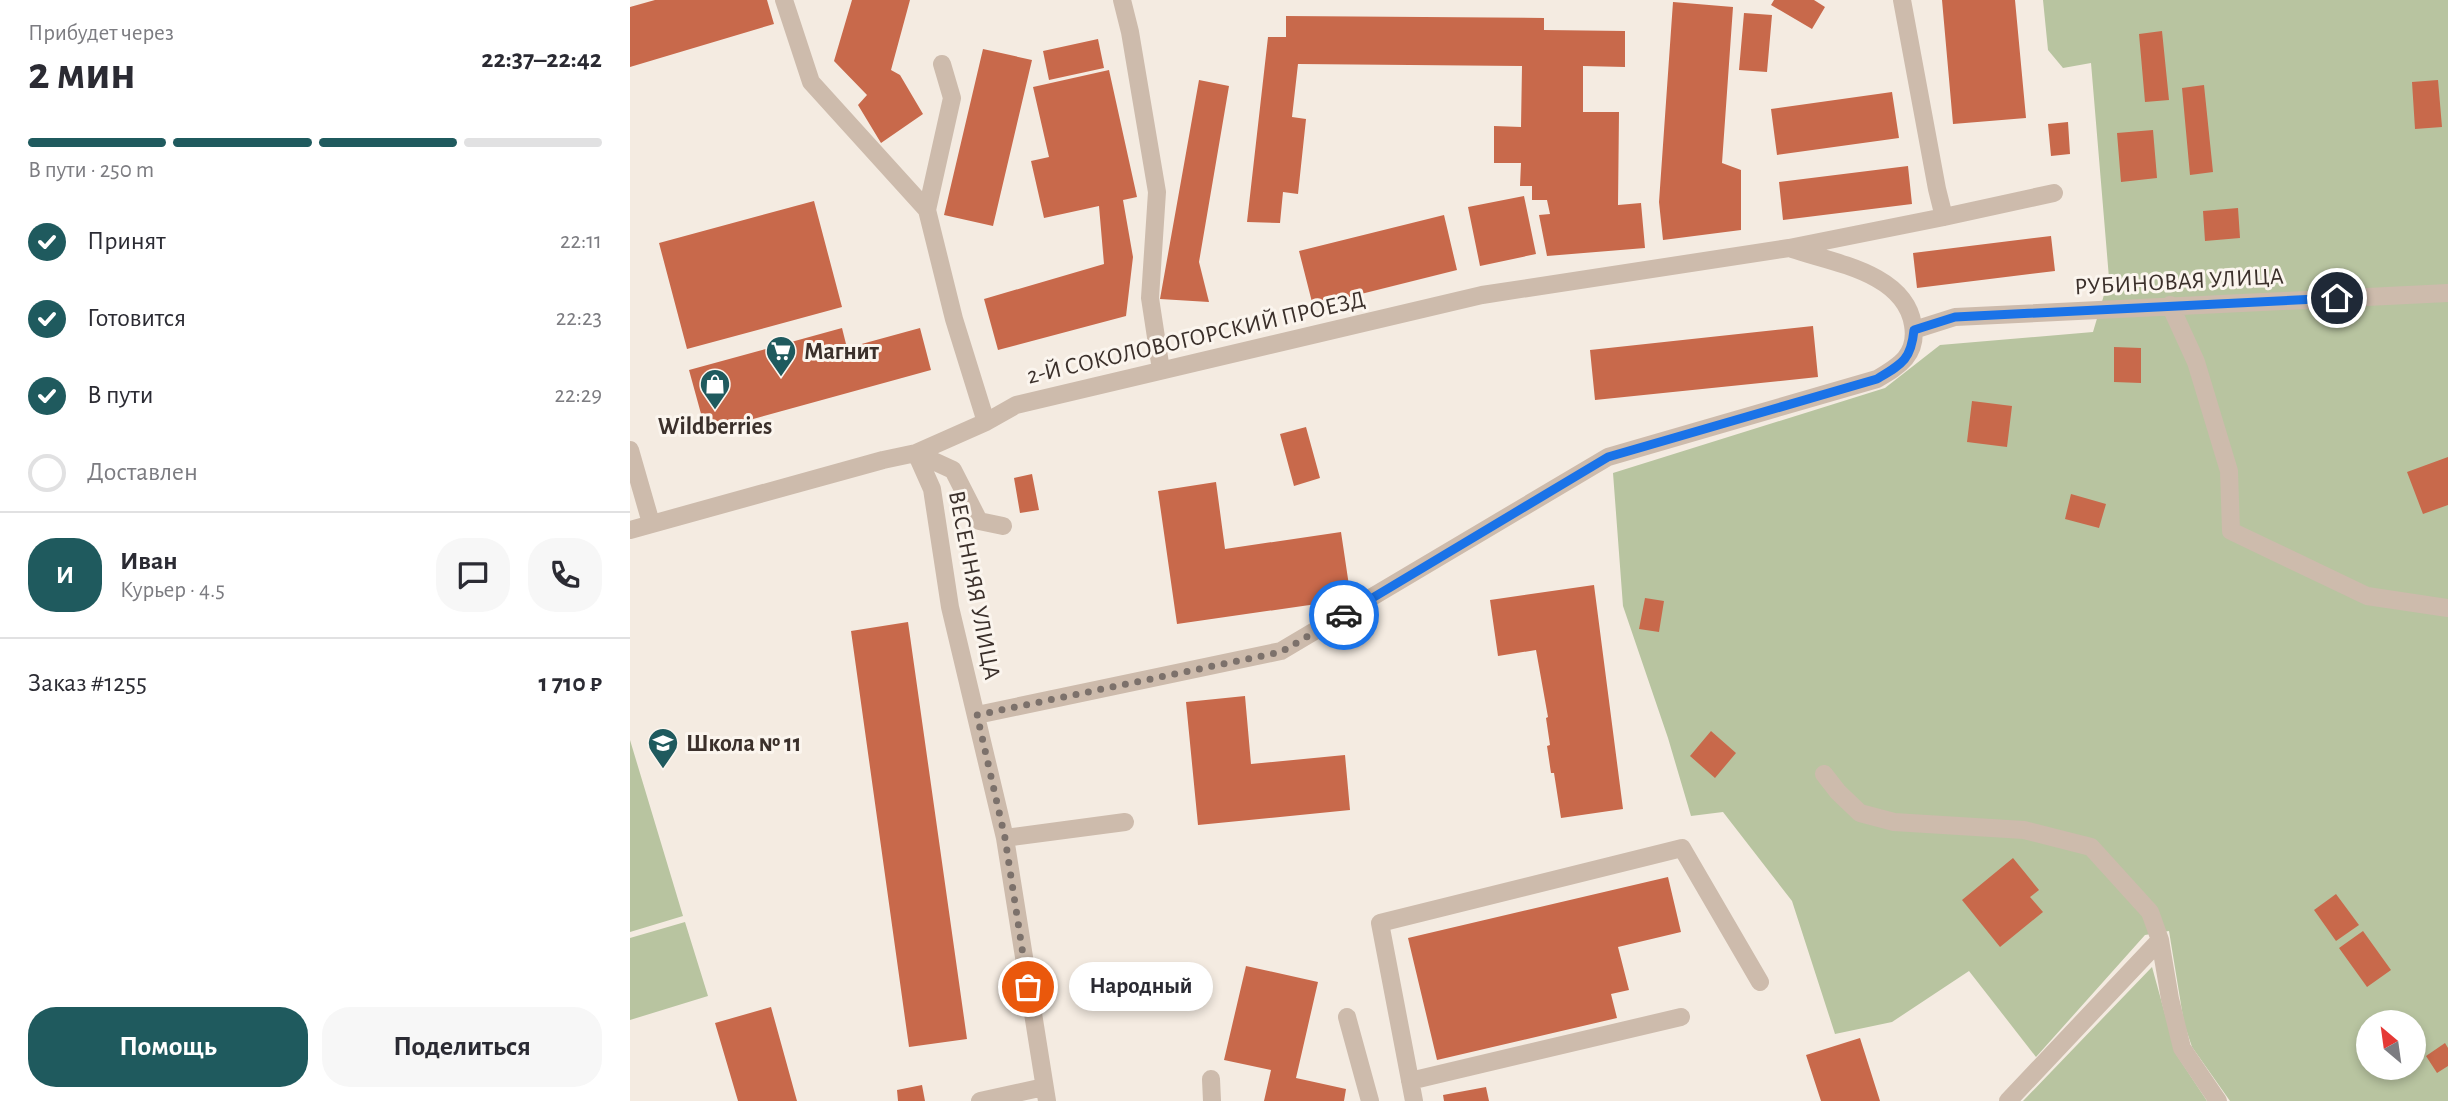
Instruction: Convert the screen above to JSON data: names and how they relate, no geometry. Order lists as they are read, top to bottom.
{
  "streets": {
    "street": ["РУБИНОВАЯ УЛИЦА", "2-Й СОКОЛОВОГОРСКИЙ ПРОЕЗД", "ВЕСЕННЯЯ УЛИЦА"]
  },
  "crossings": [
    ["2-Й СОКОЛОВОГОРСКИЙ ПРОЕЗД", "ВЕСЕННЯЯ УЛИЦА"]
  ],
  "places": {
    "supermarket": ["Магнит"],
    "shop": ["Wildberries"],
    "school or university": ["Школа № 11"],
    "other": ["Народный"]
  },
  "north": "top left",
  "page": {
    "heading": ["2 мин", "Прибудет через", "22:37–22:42"],
    "panel": [
      "Иван",
      "Курьер · 4.5",
      "Заказ #1255",
      "1 710 ₽"
    ],
    "bar": "В пути · 250 m",
    "list": [
      ["Принят", "22:11"],
      ["Готовится", "22:23"],
      ["В пути", "22:29"],
      "Доставлен"
    ],
    "round": "И",
    "bubble": "Народный",
    "buttons": ["Помощь", "Поделиться"]
  }
}
